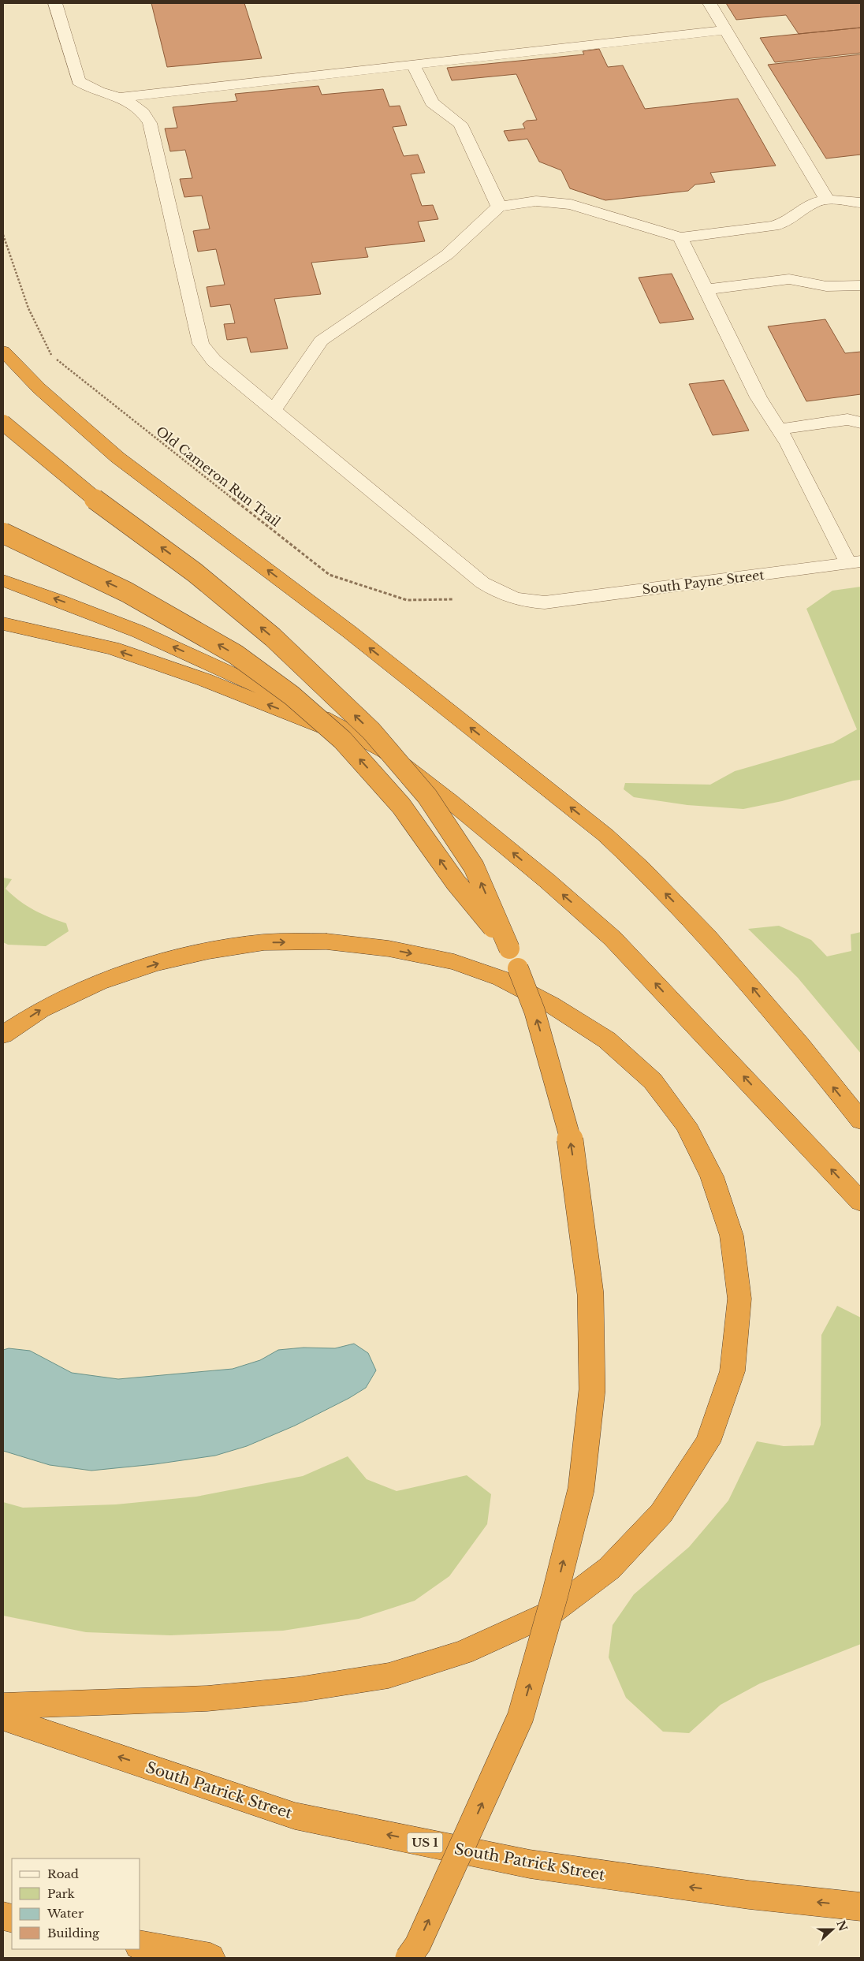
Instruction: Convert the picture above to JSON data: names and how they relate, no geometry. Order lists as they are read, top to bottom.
{
  "streets": {
    "highway": ["South Patrick Street", "US 1"],
    "street": ["South Payne Street"],
    "path": ["Old Cameron Run Trail"]
  },
  "crossings": [
    ["Old Cameron Run Trail", "South Payne Street"]
  ],
  "one_way": ["South Patrick Street"],
  "legend": [
    "Road",
    "Park",
    "Water",
    "Building"
  ],
  "north": "right"
}
